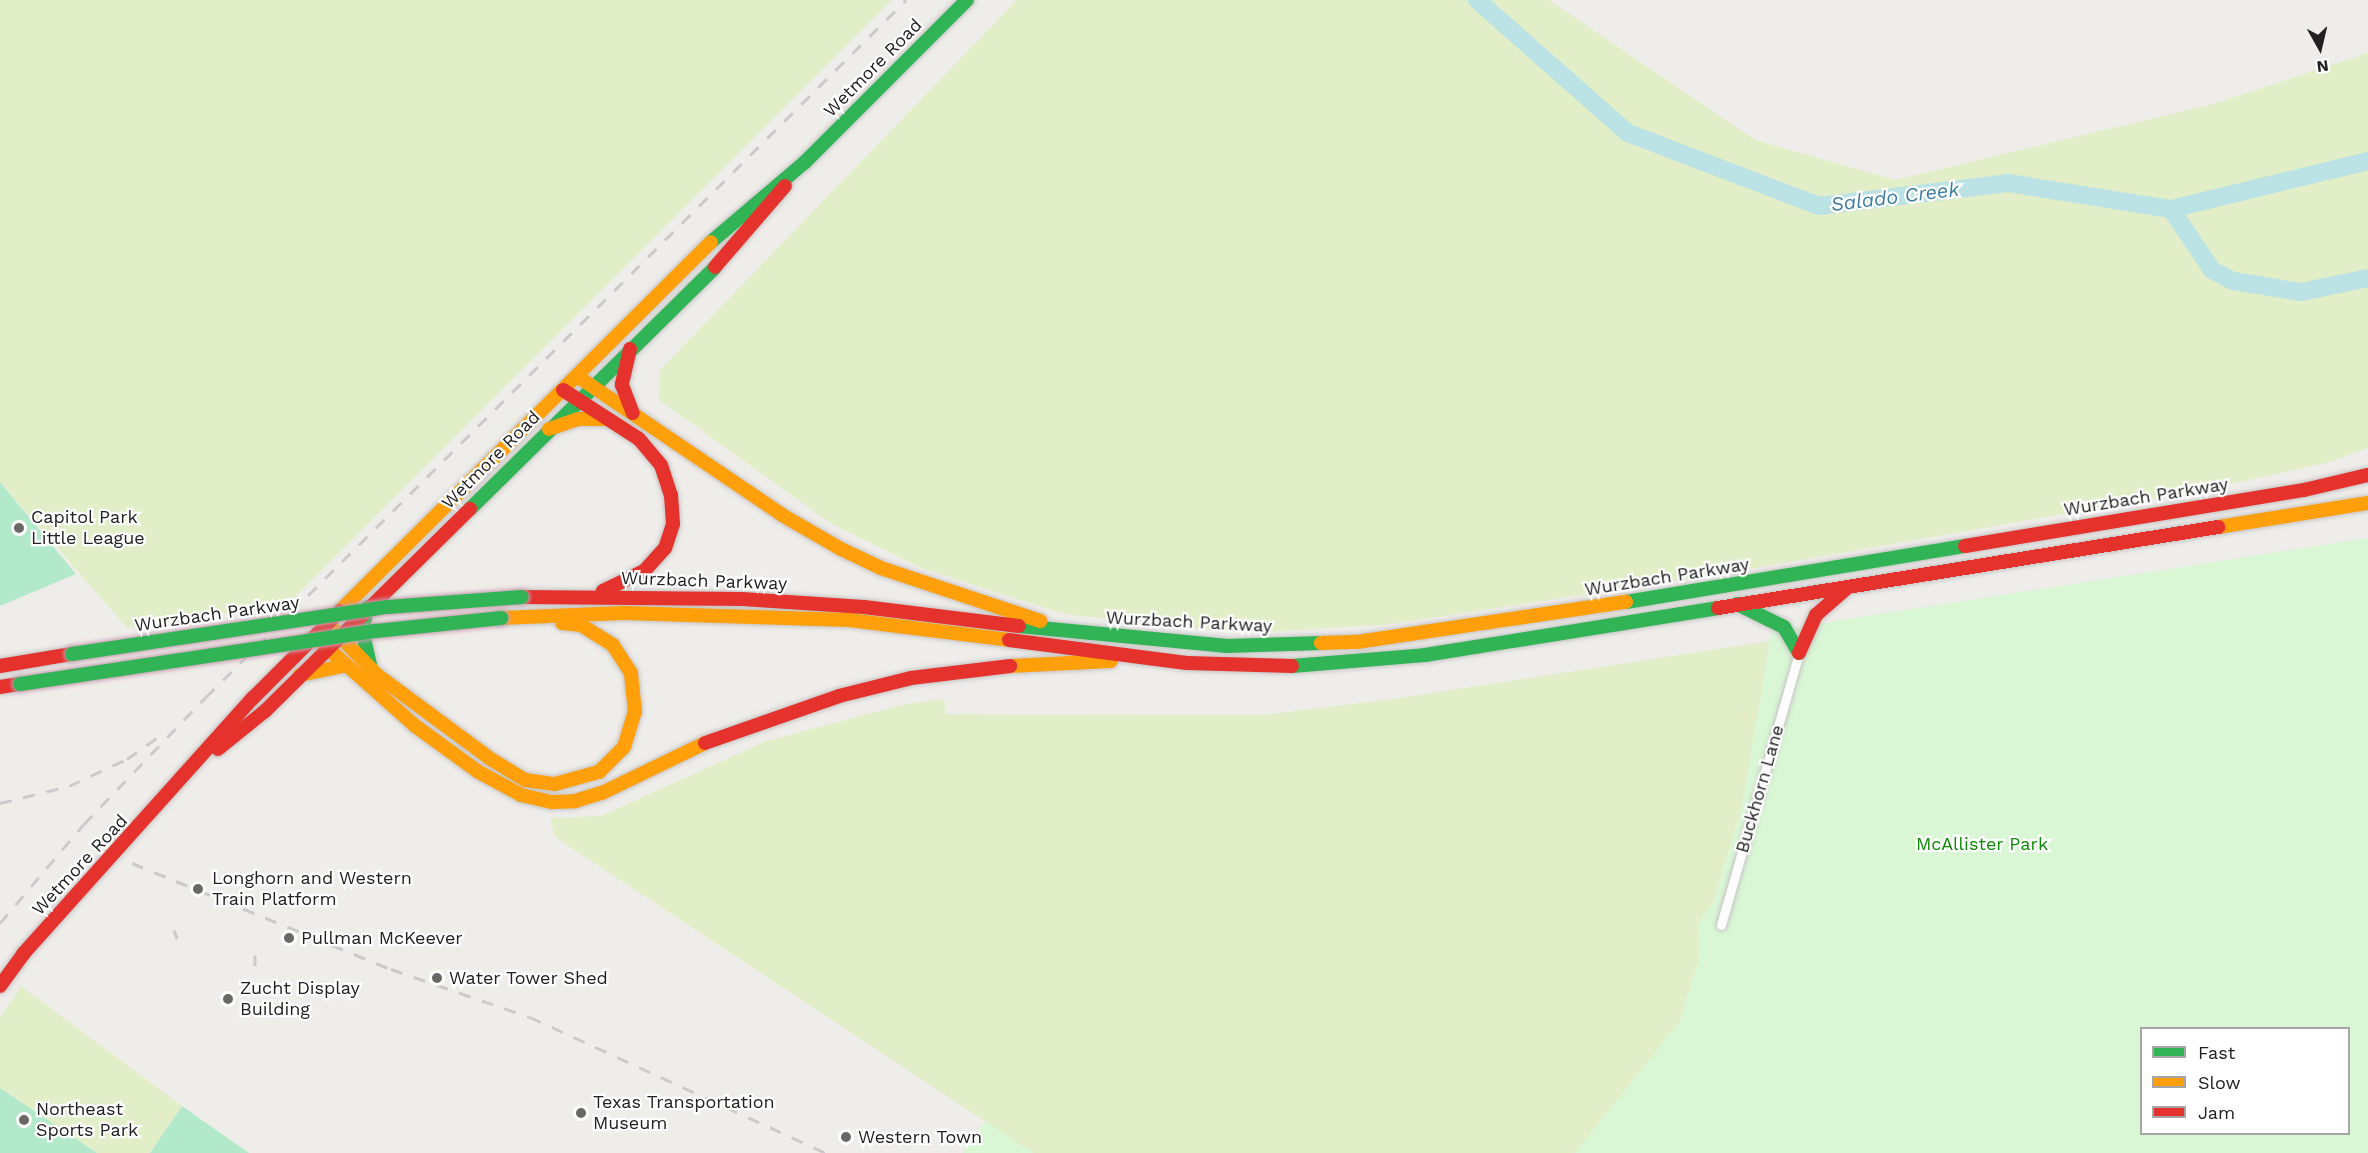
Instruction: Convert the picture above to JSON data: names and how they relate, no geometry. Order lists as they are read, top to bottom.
{
  "streets": {
    "main road": ["Wetmore Road", "Wurzbach Parkway"],
    "street": ["Buckhorn Lane"]
  },
  "water": ["Salado Creek"],
  "parks": ["McAllister Park"],
  "places": [
    "Capitol Park Little League",
    "Longhorn and Western Train Platform",
    "Pullman McKeever",
    "Water Tower Shed",
    "Zucht Display Building",
    "Texas Transportation Museum",
    "Northeast Sports Park",
    "Western Town"
  ],
  "legend": ["Fast", "Slow", "Jam"],
  "north": "bottom"
}
